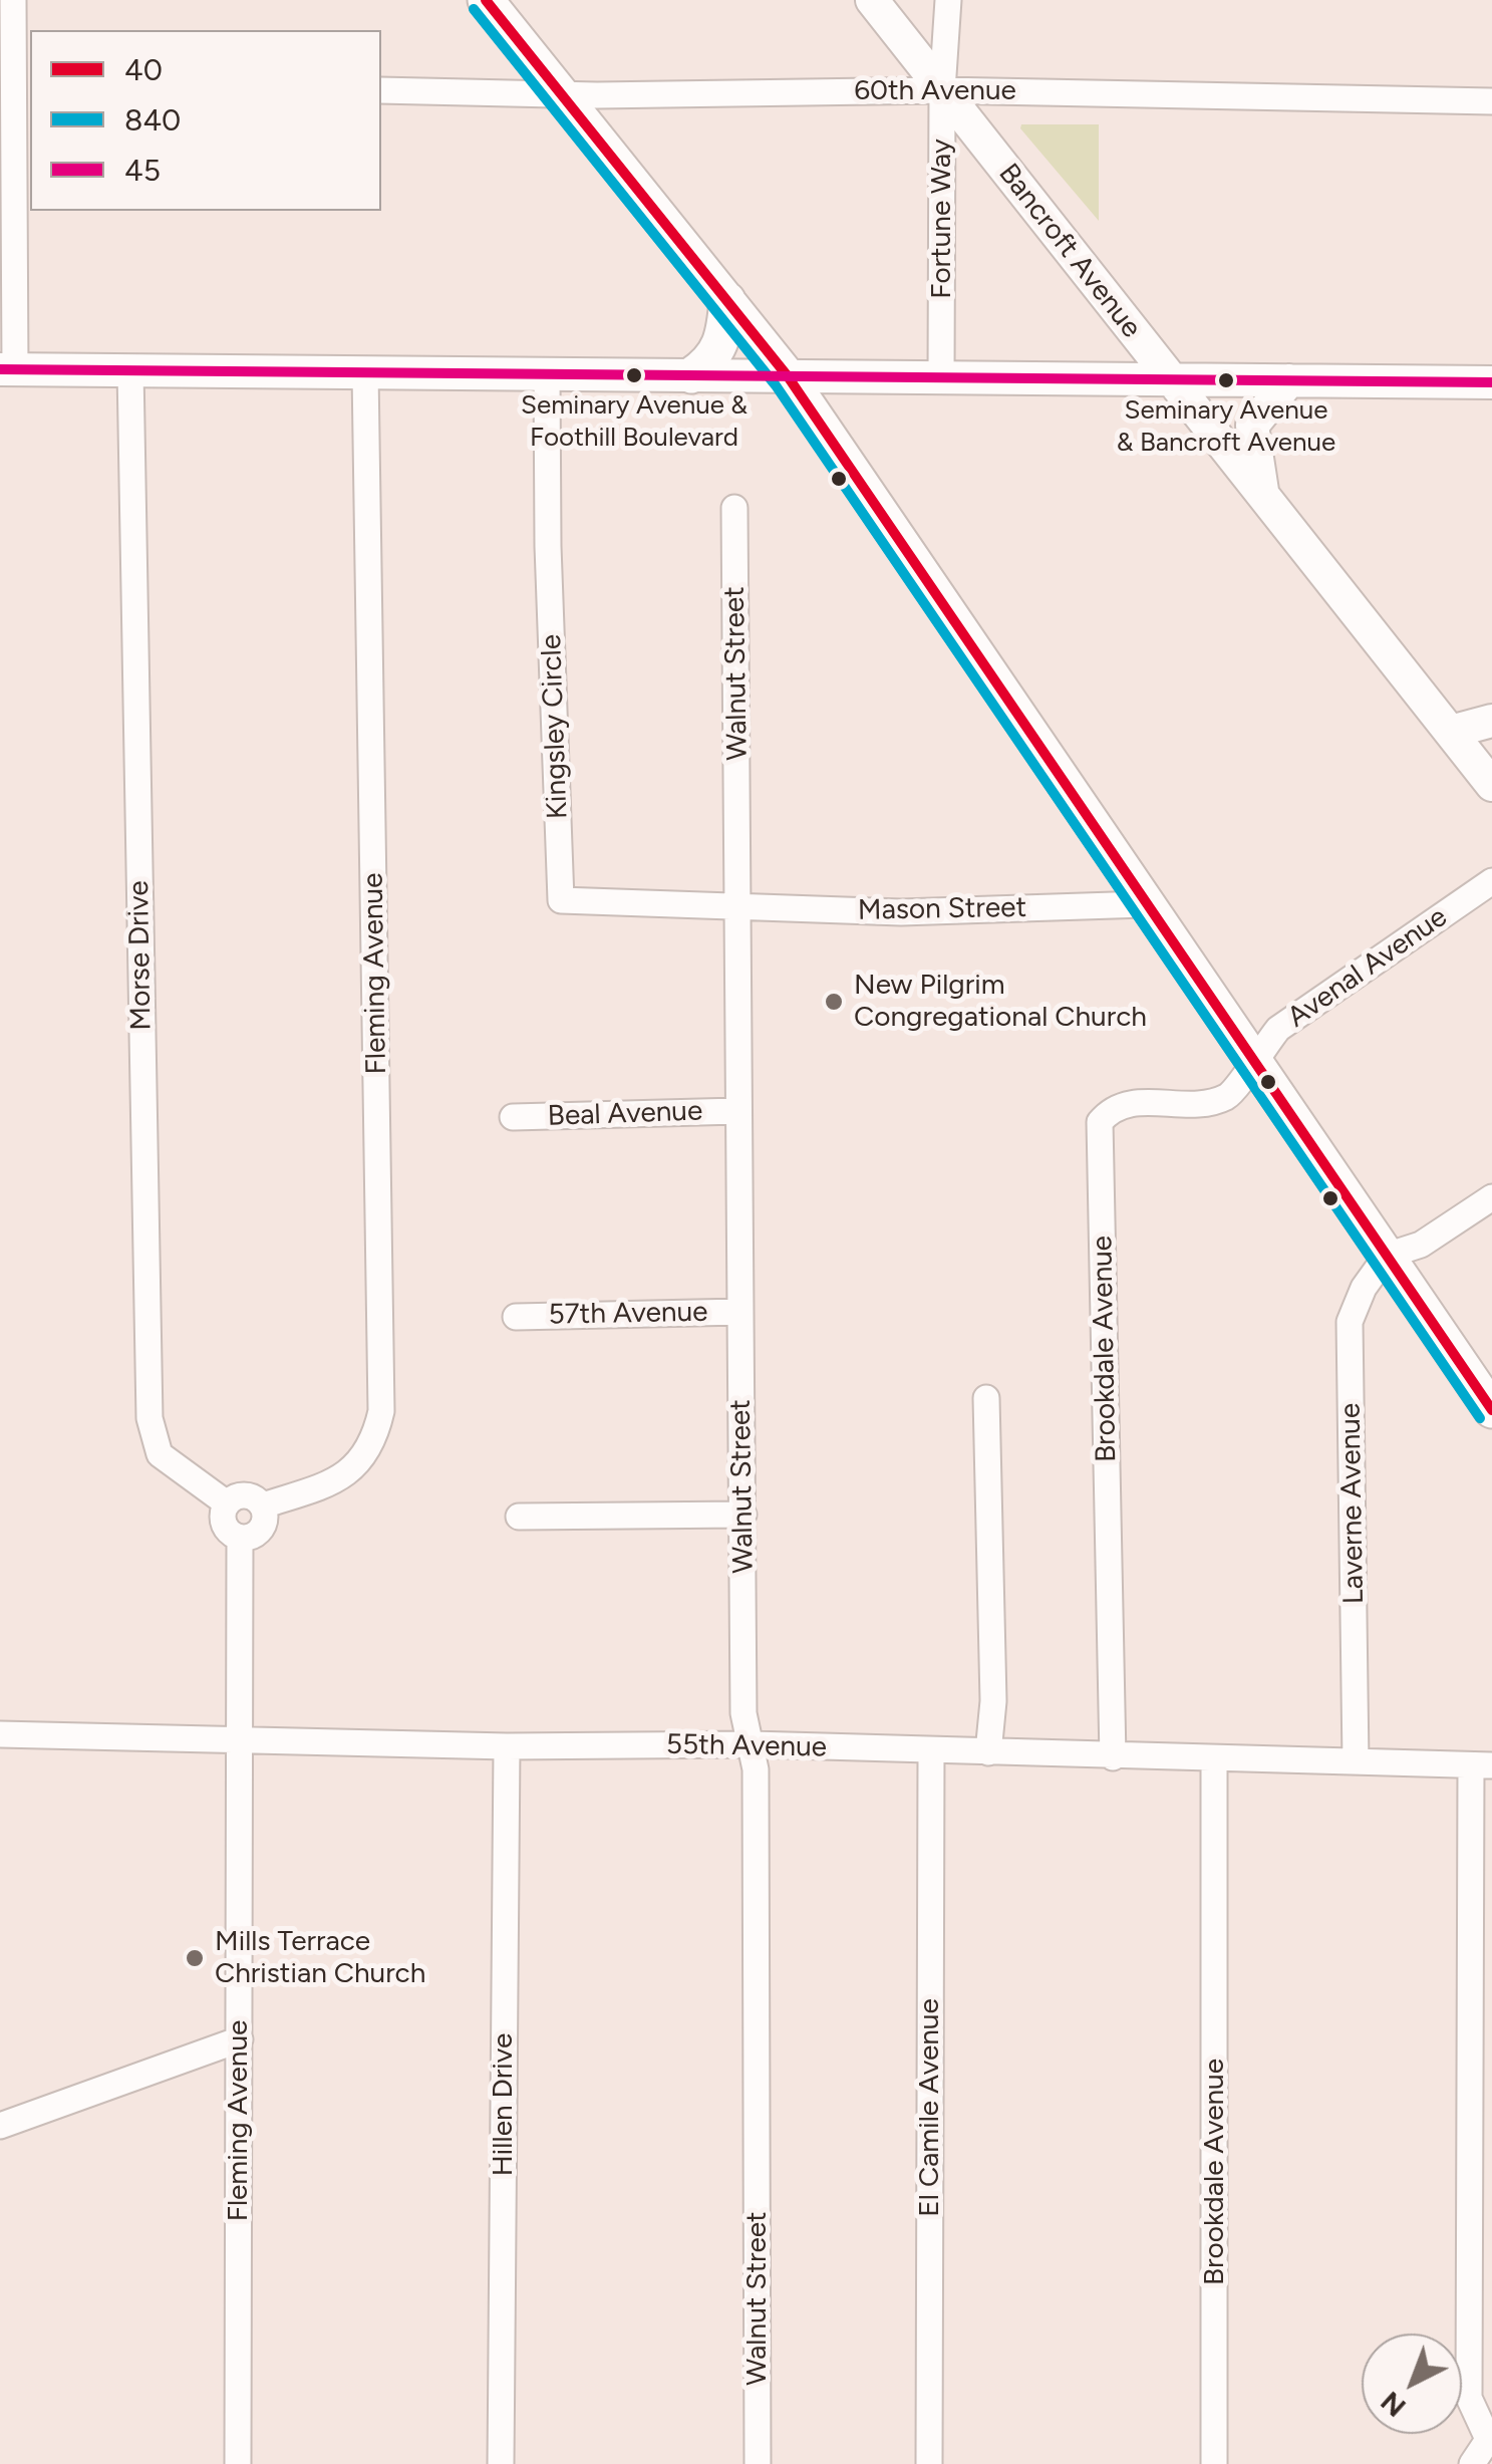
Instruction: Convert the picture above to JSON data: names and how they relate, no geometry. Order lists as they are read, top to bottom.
{
  "streets": {
    "street": [
      "60th Avenue",
      "Fortune Way",
      "Bancroft Avenue",
      "Walnut Street",
      "Kingsley Circle",
      "Mason Street",
      "Morse Drive",
      "Avenal Avenue",
      "Fleming Avenue",
      "Beal Avenue",
      "57th Avenue",
      "Brookdale Avenue",
      "Laverne Avenue",
      "55th Avenue",
      "Hillen Drive",
      "El Camile Avenue"
    ]
  },
  "crossings": [
    ["60th Avenue", "Fortune Way"],
    ["60th Avenue", "Bancroft Avenue"],
    ["Fortune Way", "Bancroft Avenue"],
    ["Walnut Street", "Kingsley Circle"],
    ["Walnut Street", "Mason Street"],
    ["Walnut Street", "Beal Avenue"],
    ["Walnut Street", "57th Avenue"],
    ["Walnut Street", "55th Avenue"],
    ["Kingsley Circle", "Mason Street"],
    ["Morse Drive", "Fleming Avenue"],
    ["Avenal Avenue", "Brookdale Avenue"],
    ["Fleming Avenue", "55th Avenue"],
    ["Brookdale Avenue", "55th Avenue"],
    ["Laverne Avenue", "55th Avenue"],
    ["55th Avenue", "Hillen Drive"],
    ["55th Avenue", "El Camile Avenue"]
  ],
  "places": [
    "Seminary Avenue & Foothill Boulevard",
    "Seminary Avenue & Bancroft Avenue",
    "New Pilgrim Congregational Church",
    "Mills Terrace Christian Church"
  ],
  "lines": ["transit line 40", "transit line 840", "transit line 45"],
  "legend": ["40", "840", "45"],
  "north": "bottom left"
}
